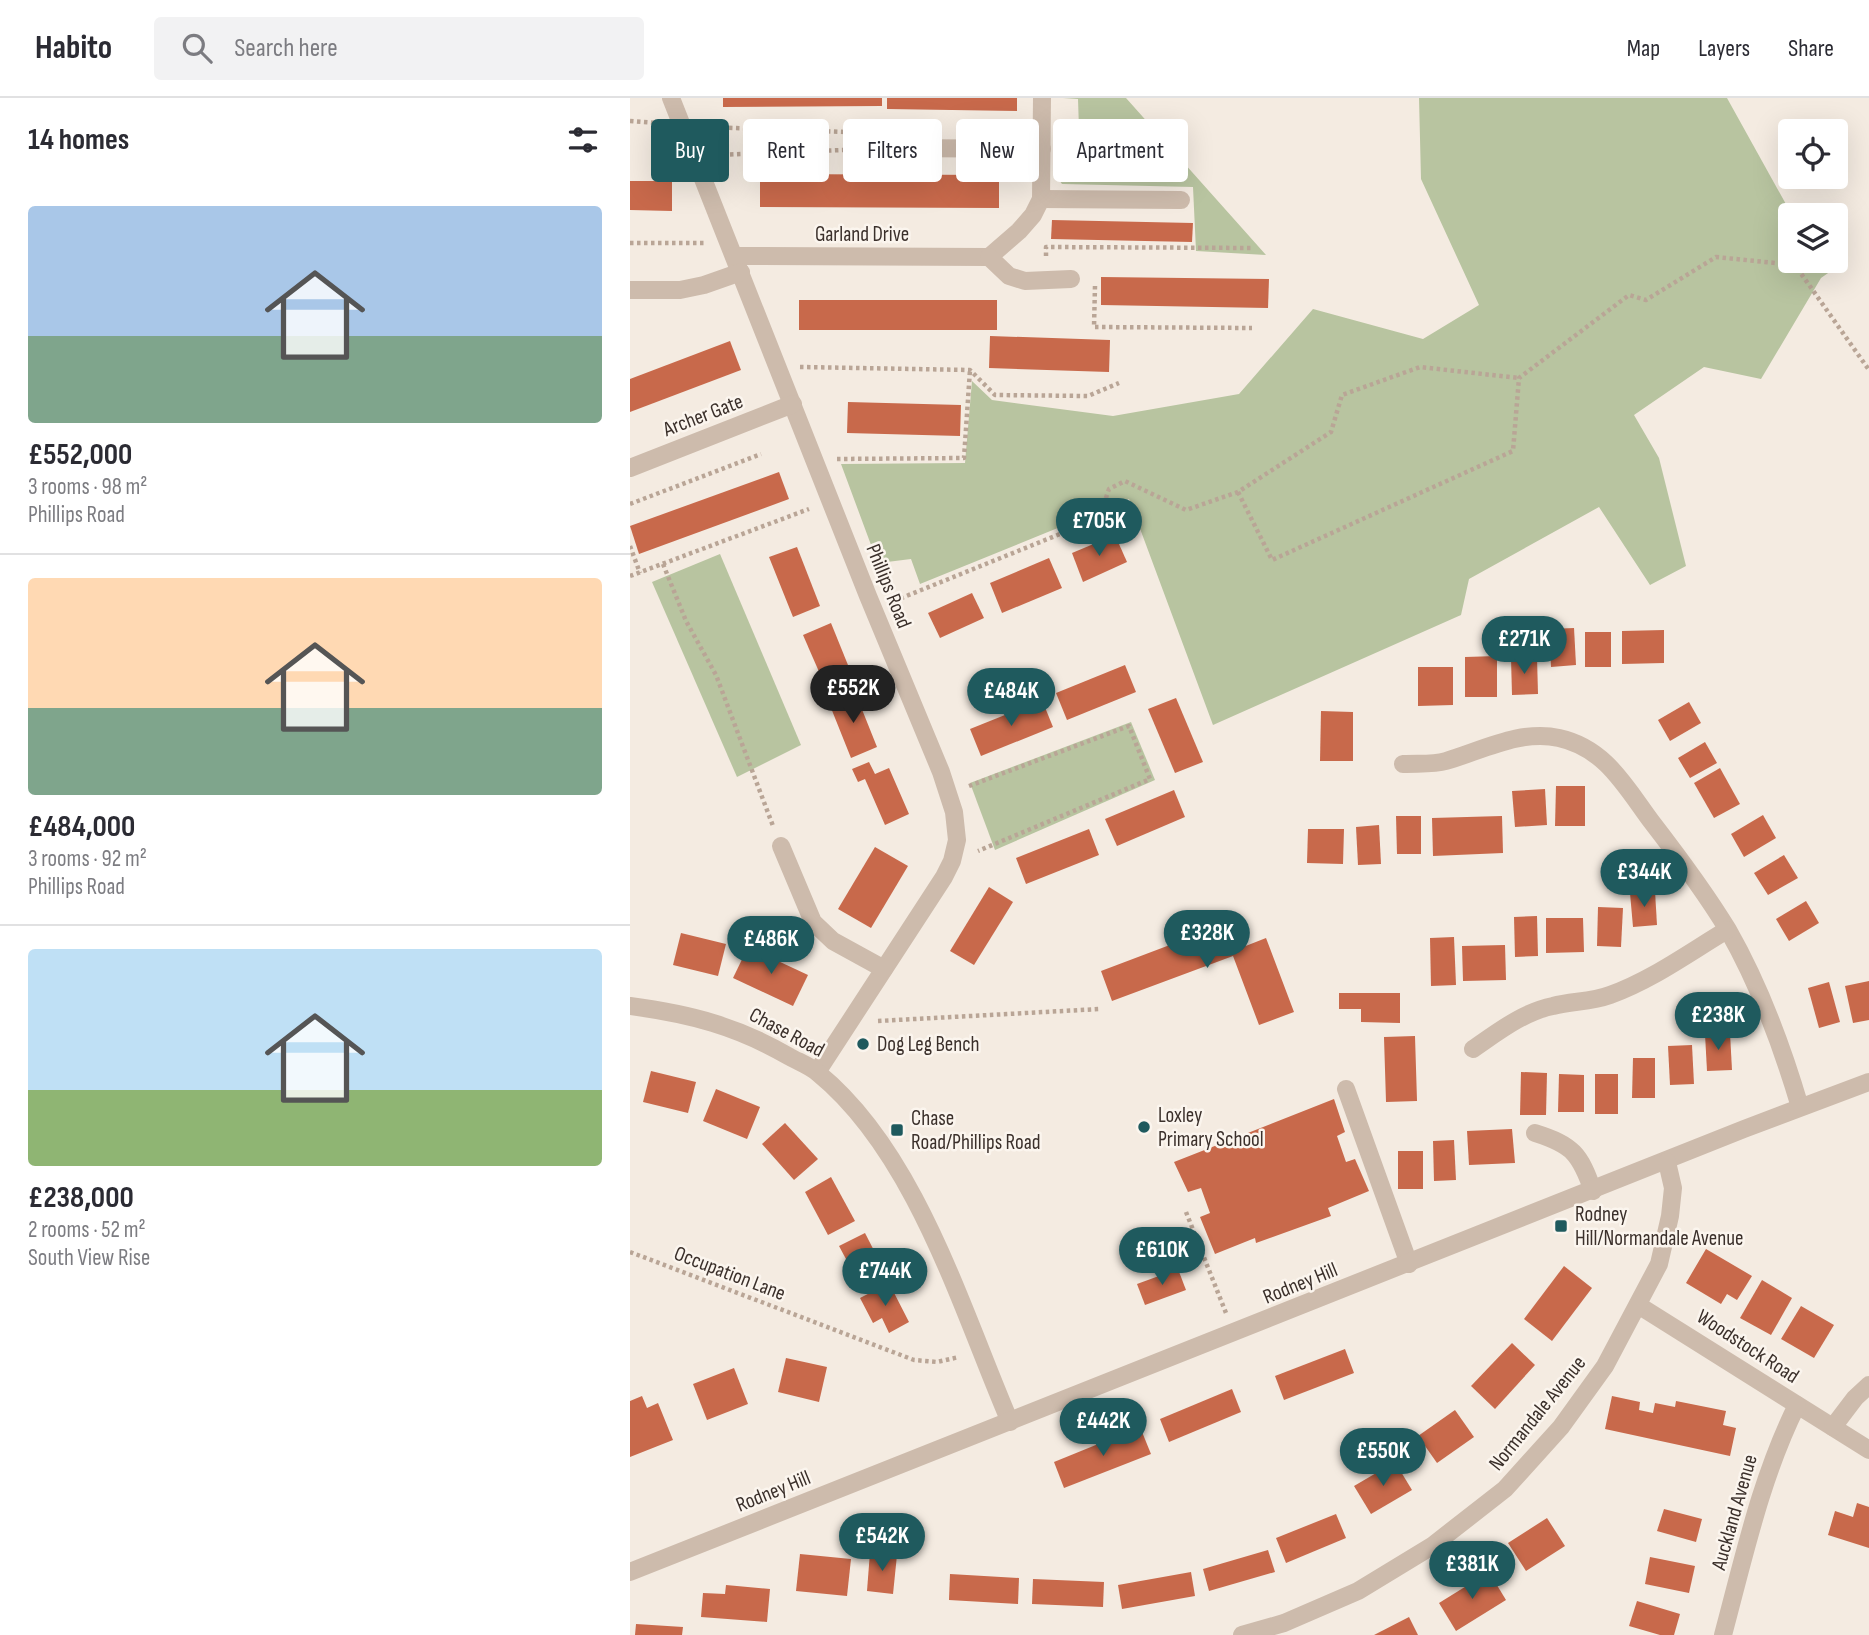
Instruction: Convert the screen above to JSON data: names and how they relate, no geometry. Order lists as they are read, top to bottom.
{
  "streets": {
    "street": [
      "Garland Drive",
      "Archer Gate",
      "Phillips Road",
      "Chase Road",
      "Rodney Hill",
      "Woodstock Road",
      "Normandale Avenue",
      "Auckland Avenue"
    ],
    "path": ["Occupation Lane"]
  },
  "crossings": [
    ["Garland Drive", "Phillips Road"],
    ["Archer Gate", "Phillips Road"],
    ["Phillips Road", "Chase Road"],
    ["Chase Road", "Occupation Lane"],
    ["Chase Road", "Rodney Hill"],
    ["Rodney Hill", "Normandale Avenue"],
    ["Woodstock Road", "Normandale Avenue"],
    ["Woodstock Road", "Auckland Avenue"]
  ],
  "places": {
    "other": ["Dog Leg Bench", "Loxley Primary School"],
    "transit": ["Chase Road/Phillips Road", "Rodney Hill/Normandale Avenue"]
  },
  "page": {
    "header": "Habito",
    "search": "Search here",
    "nav": ["Map", "Layers", "Share"],
    "heading": "14 homes",
    "chip": [
      "Buy",
      "Rent",
      "Filters",
      "New",
      "Apartment"
    ],
    "list": [
      {
        "name": "£552,000",
        "note": "3 rooms · 98 m² · Phillips Road"
      },
      {
        "name": "£484,000",
        "note": "3 rooms · 92 m² · Phillips Road"
      },
      {
        "name": "£238,000",
        "note": "2 rooms · 52 m² · South View Rise"
      }
    ],
    "price": [
      "£705K",
      "£271K",
      "£552K",
      "£484K",
      "£344K",
      "£328K",
      "£486K",
      "£238K",
      "£610K",
      "£744K",
      "£442K",
      "£550K",
      "£542K",
      "£381K"
    ]
  }
}
